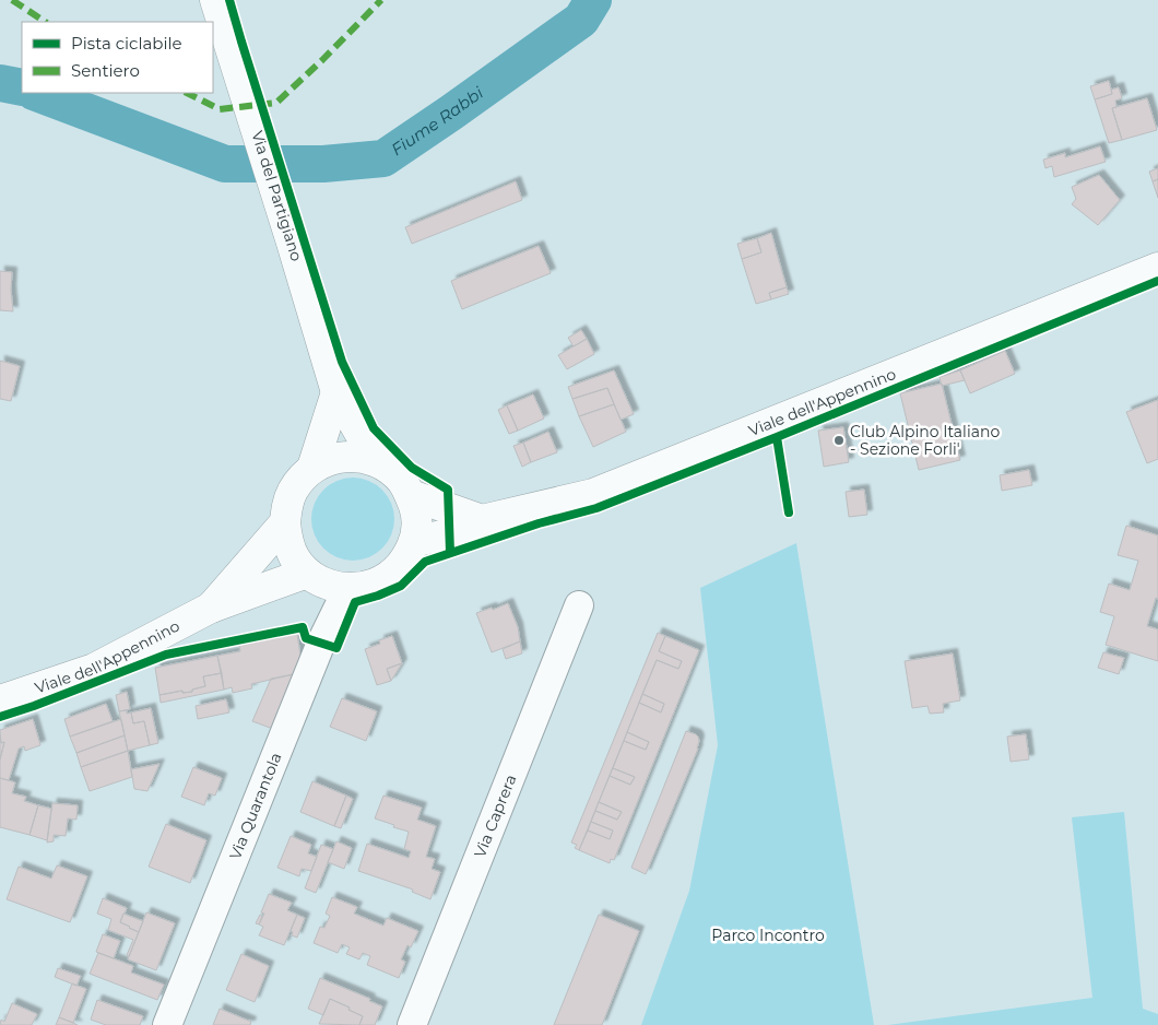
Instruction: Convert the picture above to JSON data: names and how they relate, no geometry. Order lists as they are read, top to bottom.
{
  "streets": {
    "main road": ["Via del Partigiano", "Viale dell'Appennino"],
    "street": ["Via Quarantola", "Via Caprera"]
  },
  "crossings": [
    ["Via del Partigiano", "Viale dell'Appennino"],
    ["Via del Partigiano", "Via Quarantola"],
    ["Viale dell'Appennino", "Via Quarantola"]
  ],
  "water": ["Fiume Rabbi"],
  "parks": ["Parco Incontro"],
  "places": ["Club Alpino Italiano - Sezione Forli'"],
  "legend": ["Pista ciclabile", "Sentiero"]
}
